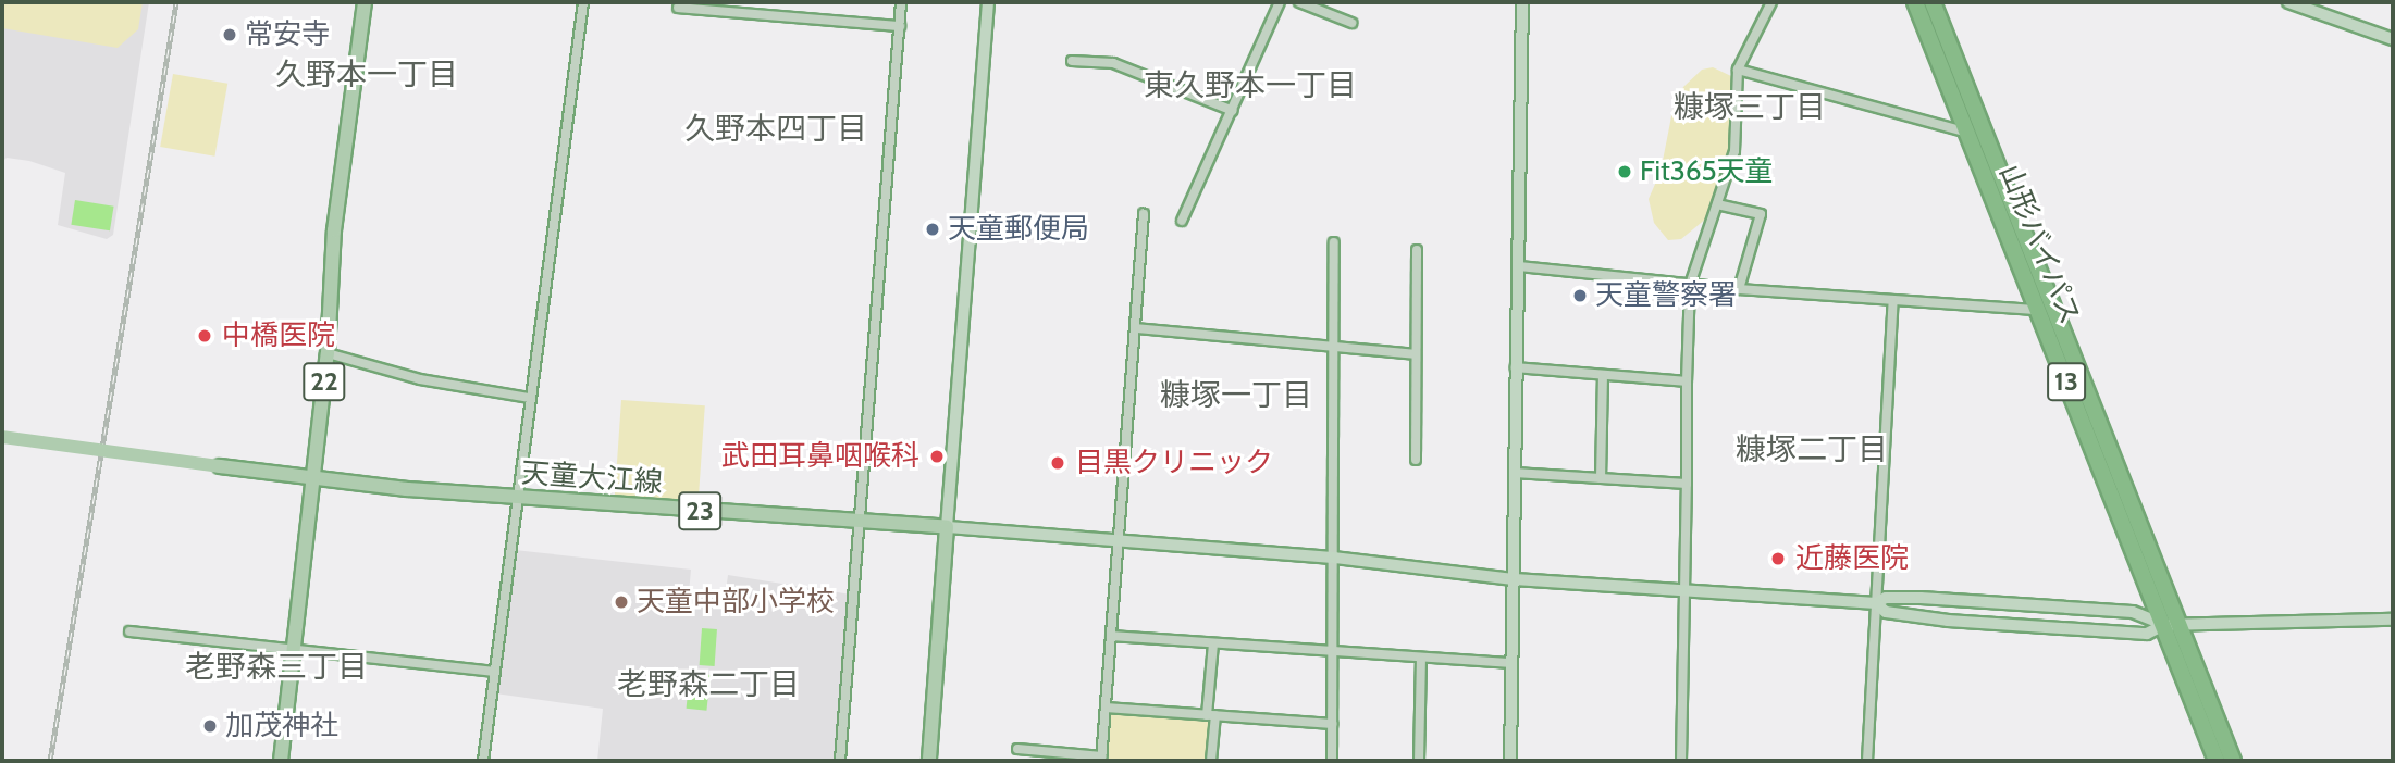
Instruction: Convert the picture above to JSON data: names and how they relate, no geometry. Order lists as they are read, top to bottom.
{
  "streets": {
    "highway": ["山形バイパス", "13"],
    "main road": ["22", "天童大江線", "23"]
  },
  "crossings": [
    ["22", "天童大江線"]
  ],
  "districts": [
    "久野本一丁目",
    "東久野本一丁目",
    "糠塚三丁目",
    "久野本四丁目",
    "糠塚一丁目",
    "糠塚二丁目",
    "老野森三丁目",
    "老野森二丁目"
  ],
  "places": [
    "常安寺",
    "Fit365天童",
    "天童郵便局",
    "天童警察署",
    "中橋医院",
    "武田耳鼻咽喉科",
    "目黒クリニック",
    "近藤医院",
    "天童中部小学校",
    "加茂神社"
  ]
}
